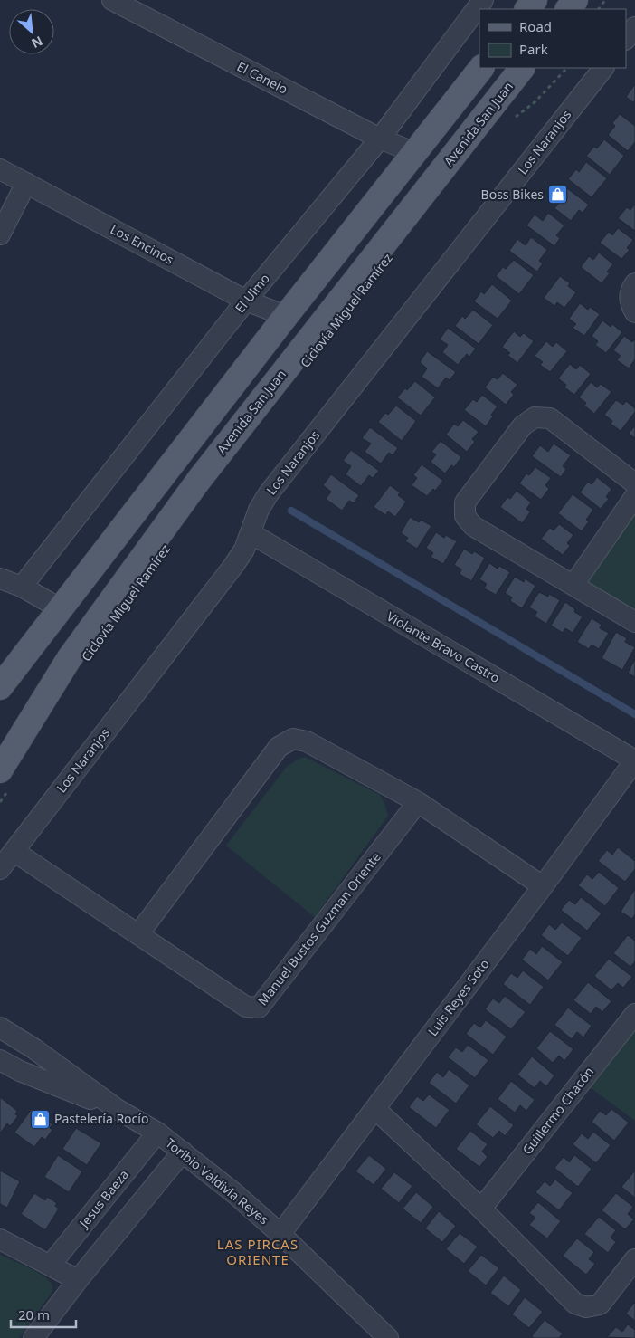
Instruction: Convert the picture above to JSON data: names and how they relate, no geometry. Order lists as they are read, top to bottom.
{
  "streets": {
    "main road": ["Avenida San Juan"],
    "street": [
      "El Canelo",
      "Los Naranjos",
      "Los Encinos",
      "El Ulmo",
      "Violante Bravo Castro",
      "Manuel Bustos Guzman Oriente",
      "Luis Reyes Soto",
      "Guillermo Chacón",
      "Toribio Valdivia Reyes",
      "Jesus Baeza"
    ]
  },
  "crossings": [
    ["El Canelo", "El Ulmo"],
    ["Los Naranjos", "Violante Bravo Castro"],
    ["Los Naranjos", "Manuel Bustos Guzman Oriente"],
    ["Los Encinos", "El Ulmo"],
    ["Violante Bravo Castro", "Luis Reyes Soto"],
    ["Luis Reyes Soto", "Toribio Valdivia Reyes"],
    ["Toribio Valdivia Reyes", "Jesus Baeza"]
  ],
  "districts": ["LAS PIRCAS ORIENTE"],
  "places": {
    "shop": ["Boss Bikes", "Pastelería Rocío"]
  },
  "legend": ["Road", "Park"],
  "scale_bar": "20 m",
  "north": "bottom right"
}
